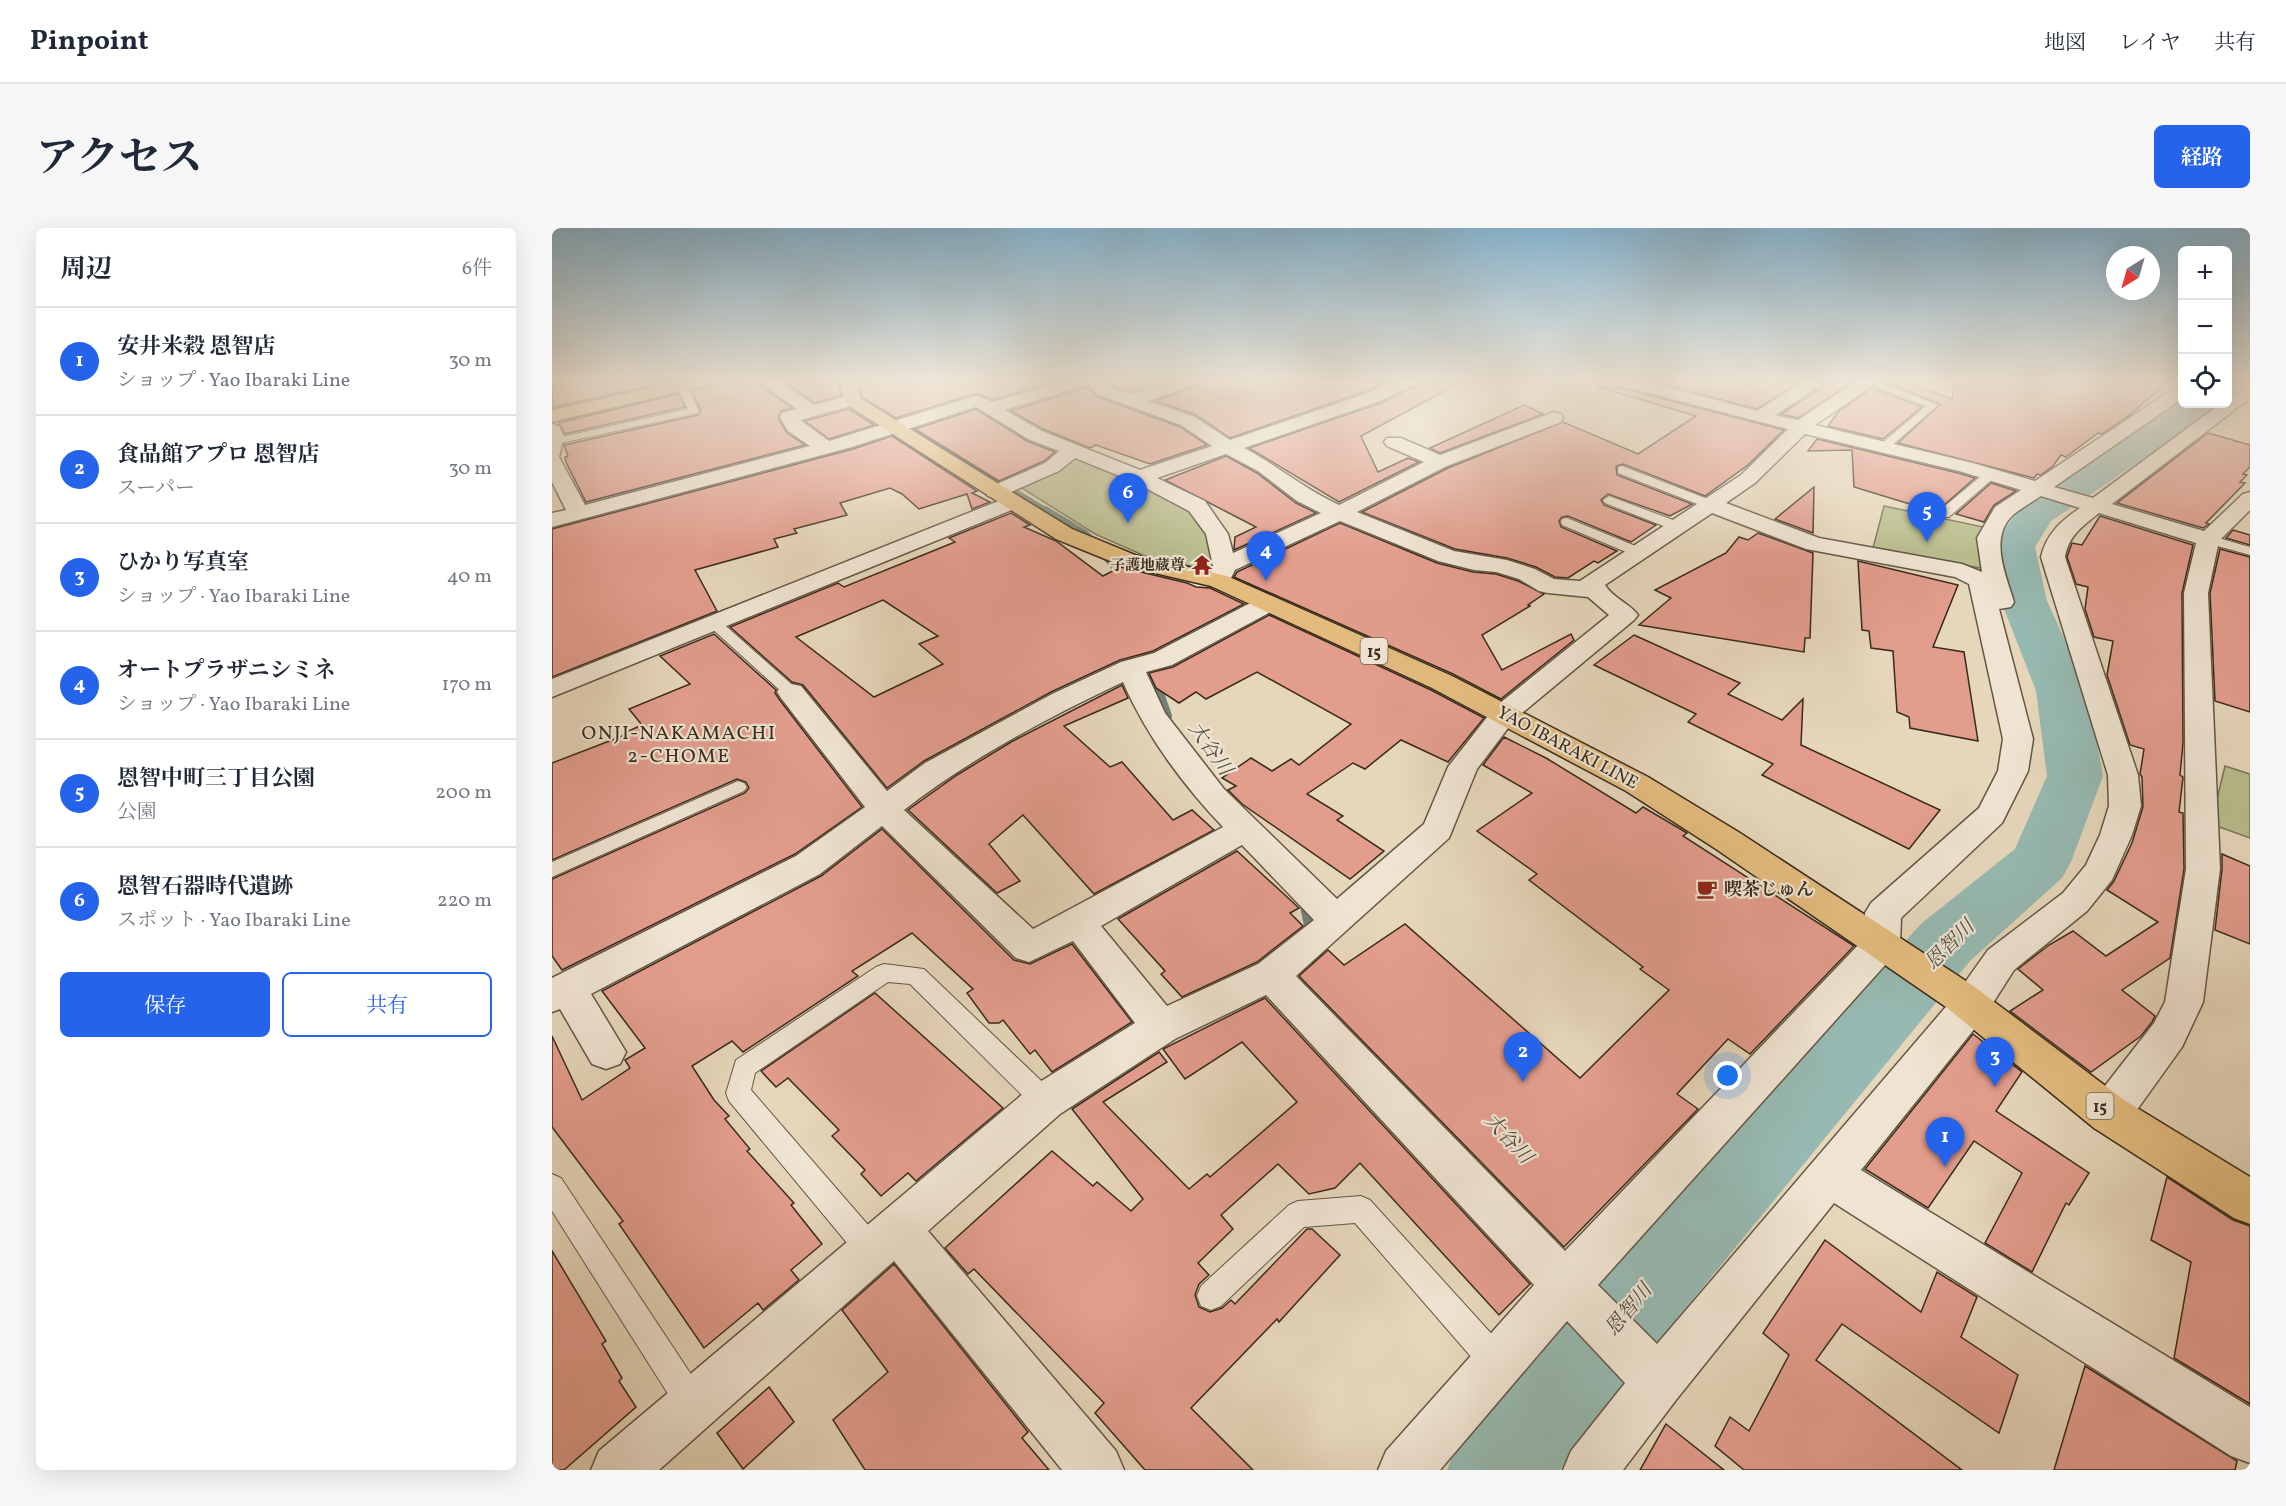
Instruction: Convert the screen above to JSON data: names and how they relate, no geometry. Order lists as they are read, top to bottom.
{
  "streets": {
    "main road": ["15", "YAO IBARAKI LINE"]
  },
  "districts": ["ONJI-NAKAMACHI 2-CHOME"],
  "water": ["大谷川", "恩智川"],
  "places": {
    "temple": ["子護地蔵尊"],
    "cafe": ["喫茶じゅん"]
  },
  "north": "bottom left",
  "page": {
    "header": "Pinpoint",
    "nav": ["地図", "レイヤ", "共有"],
    "title": "アクセス",
    "buttons": [
      "経路",
      ["保存", "共有"]
    ],
    "heading": ["周辺", "6件"],
    "map_buttons": ["+", "−"],
    "list": [
      {
        "mark": "1",
        "name": "安井米穀 恩智店",
        "note": "ショップ · Yao Ibaraki Line",
        "value": "30 m"
      },
      {
        "mark": "2",
        "name": "食品館アプロ 恩智店",
        "note": "スーパー",
        "value": "30 m"
      },
      {
        "mark": "3",
        "name": "ひかり写真室",
        "note": "ショップ · Yao Ibaraki Line",
        "value": "40 m"
      },
      {
        "mark": "4",
        "name": "オートプラザニシミネ",
        "note": "ショップ · Yao Ibaraki Line",
        "value": "170 m"
      },
      {
        "mark": "5",
        "name": "恩智中町三丁目公園",
        "note": "公園",
        "value": "200 m"
      },
      {
        "mark": "6",
        "name": "恩智石器時代遺跡",
        "note": "スポット · Yao Ibaraki Line",
        "value": "220 m"
      }
    ],
    "pins": [
      "6",
      "5",
      "4",
      "2",
      "3",
      "1"
    ]
  }
}
